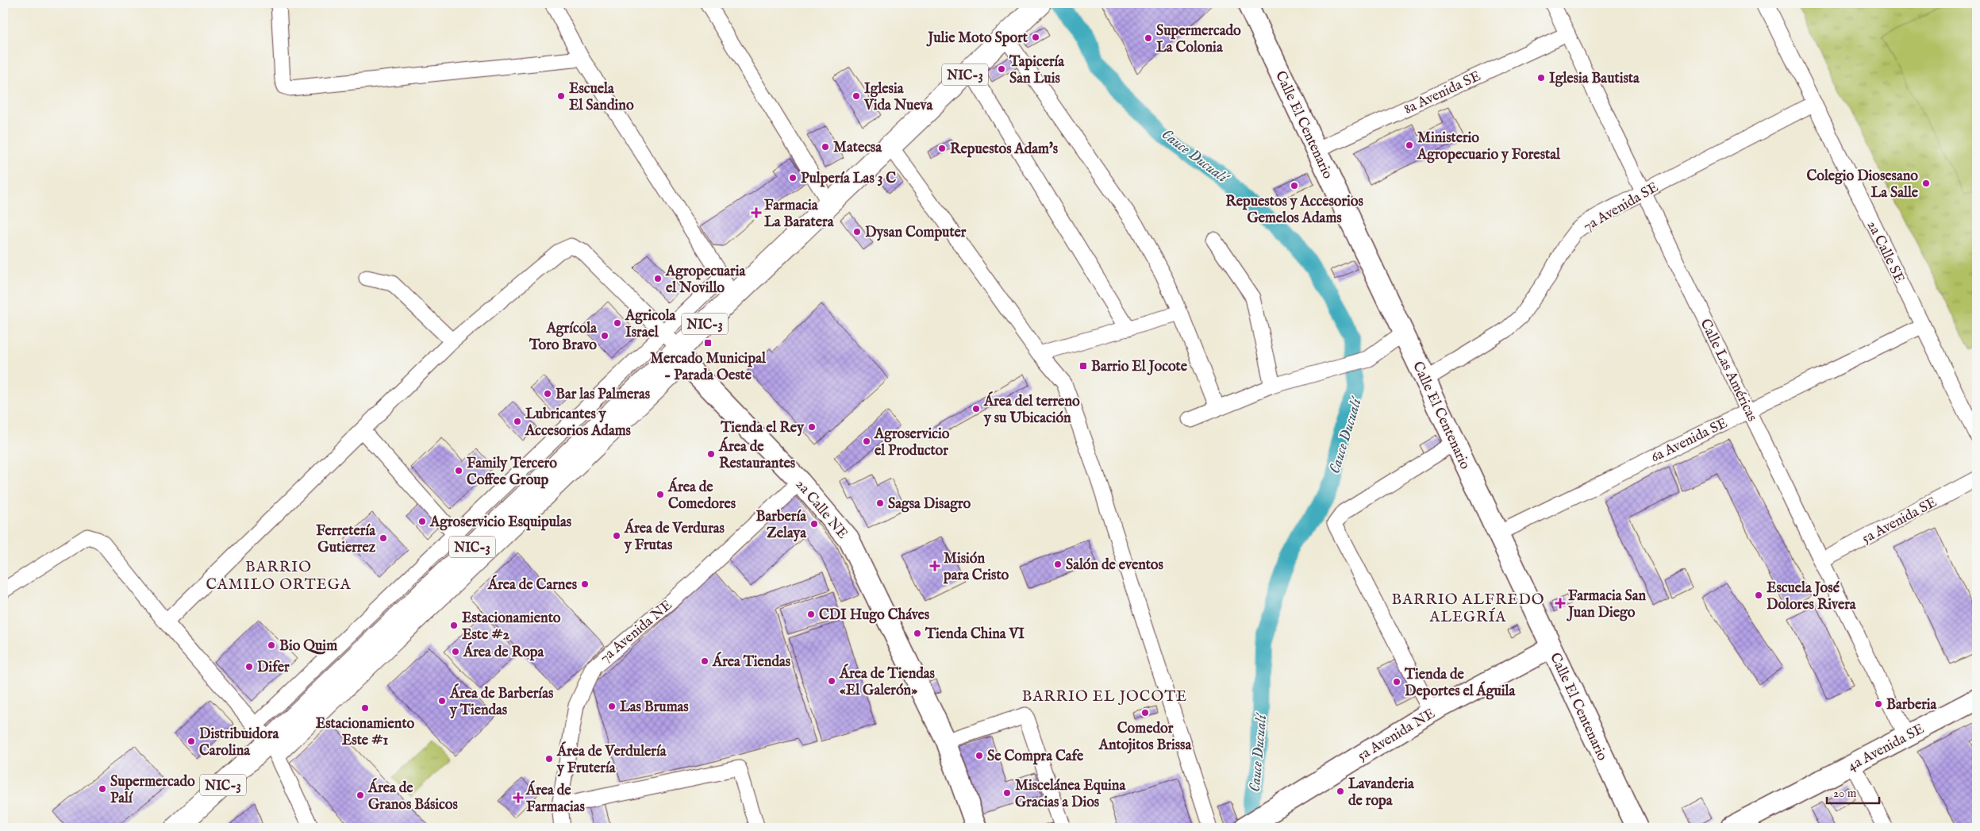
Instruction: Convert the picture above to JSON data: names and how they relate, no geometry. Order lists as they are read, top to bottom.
{
  "streets": {
    "main road": ["NIC-3"],
    "street": [
      "8a Avenida SE",
      "Calle El Centenario",
      "7a Avenida SE",
      "2a Calle SE",
      "Calle Las Américas",
      "6a Avenida SE",
      "2a Calle NE",
      "5a Avenida SE",
      "7a Avenida NE",
      "5a Avenida NE",
      "4a Avenida SE"
    ]
  },
  "crossings": [
    ["NIC-3", "2a Calle NE"],
    ["8a Avenida SE", "Calle El Centenario"],
    ["8a Avenida SE", "Calle Las Américas"],
    ["Calle El Centenario", "7a Avenida SE"],
    ["Calle El Centenario", "6a Avenida SE"],
    ["Calle El Centenario", "5a Avenida NE"],
    ["7a Avenida SE", "2a Calle SE"],
    ["7a Avenida SE", "Calle Las Américas"],
    ["2a Calle SE", "6a Avenida SE"],
    ["Calle Las Américas", "6a Avenida SE"],
    ["Calle Las Américas", "5a Avenida SE"],
    ["Calle Las Américas", "4a Avenida SE"],
    ["2a Calle NE", "7a Avenida NE"]
  ],
  "districts": ["BARRIO CAMILO ORTEGA", "BARRIO ALFREDO ALEGRÍA", "BARRIO EL JOCOTE"],
  "water": ["Cauce Ducualí"],
  "places": {
    "other": [
      "Julie Moto Sport",
      "Supermercado La Colonia",
      "Tapicería San Luis",
      "Iglesia Bautista",
      "Escuela El Sandino",
      "Iglesia Vida Nueva",
      "Ministerio Agropecuario y Forestal",
      "Matecsa",
      "Repuestos Adam's",
      "Pulpería Las 3 C",
      "Colegio Diosesano La Salle",
      "Repuestos y Accesorios Gemelos Adams",
      "Dysan Computer",
      "Agropecuaria el Novillo",
      "Agricola Israel",
      "Agrícola Toro Bravo",
      "Bar las Palmeras",
      "Área del terreno y su Ubicación",
      "Lubricantes y Accesorios Adams",
      "Tienda el Rey",
      "Agroservicio el Productor",
      "Área de Restaurantes",
      "Family Tercero Coffee Group",
      "Área de Comedores",
      "Sagsa Disagro",
      "Agroservicio Esquipulas",
      "Barbería Zelaya",
      "Área de Verduras y Frutas",
      "Ferretería Gutierrez",
      "Salón de eventos",
      "Área de Carnes",
      "Escuela José Dolores Rivera",
      "CDI Hugo Cháves",
      "Estacionamiento Este #2",
      "Tienda China VI",
      "Bio Quim",
      "Área de Ropa",
      "Área Tiendas",
      "Difer",
      "Área de Tiendas «El Galerón»",
      "Tienda de Deportes el Águila",
      "Área de Barberías y Tiendas",
      "Barberia",
      "Las Brumas",
      "Estacionamiento Este #1",
      "Comedor Antojitos Brissa",
      "Distribuidora Carolina",
      "Se Compra Cafe",
      "Área de Verdulería y Frutería",
      "Supermercado Palí",
      "Lavanderia de ropa",
      "Miscelánea Equina Gracias a Dios",
      "Área de Granos Básicos"
    ],
    "health": [
      "Farmacia La Baratera",
      "Misión para Cristo",
      "Farmacia San Juan Diego",
      "Área de Farmacias"
    ],
    "transit": ["Mercado Municipal - Parada Oeste", "Barrio El Jocote"]
  },
  "scale_bar": "20 m"
}
